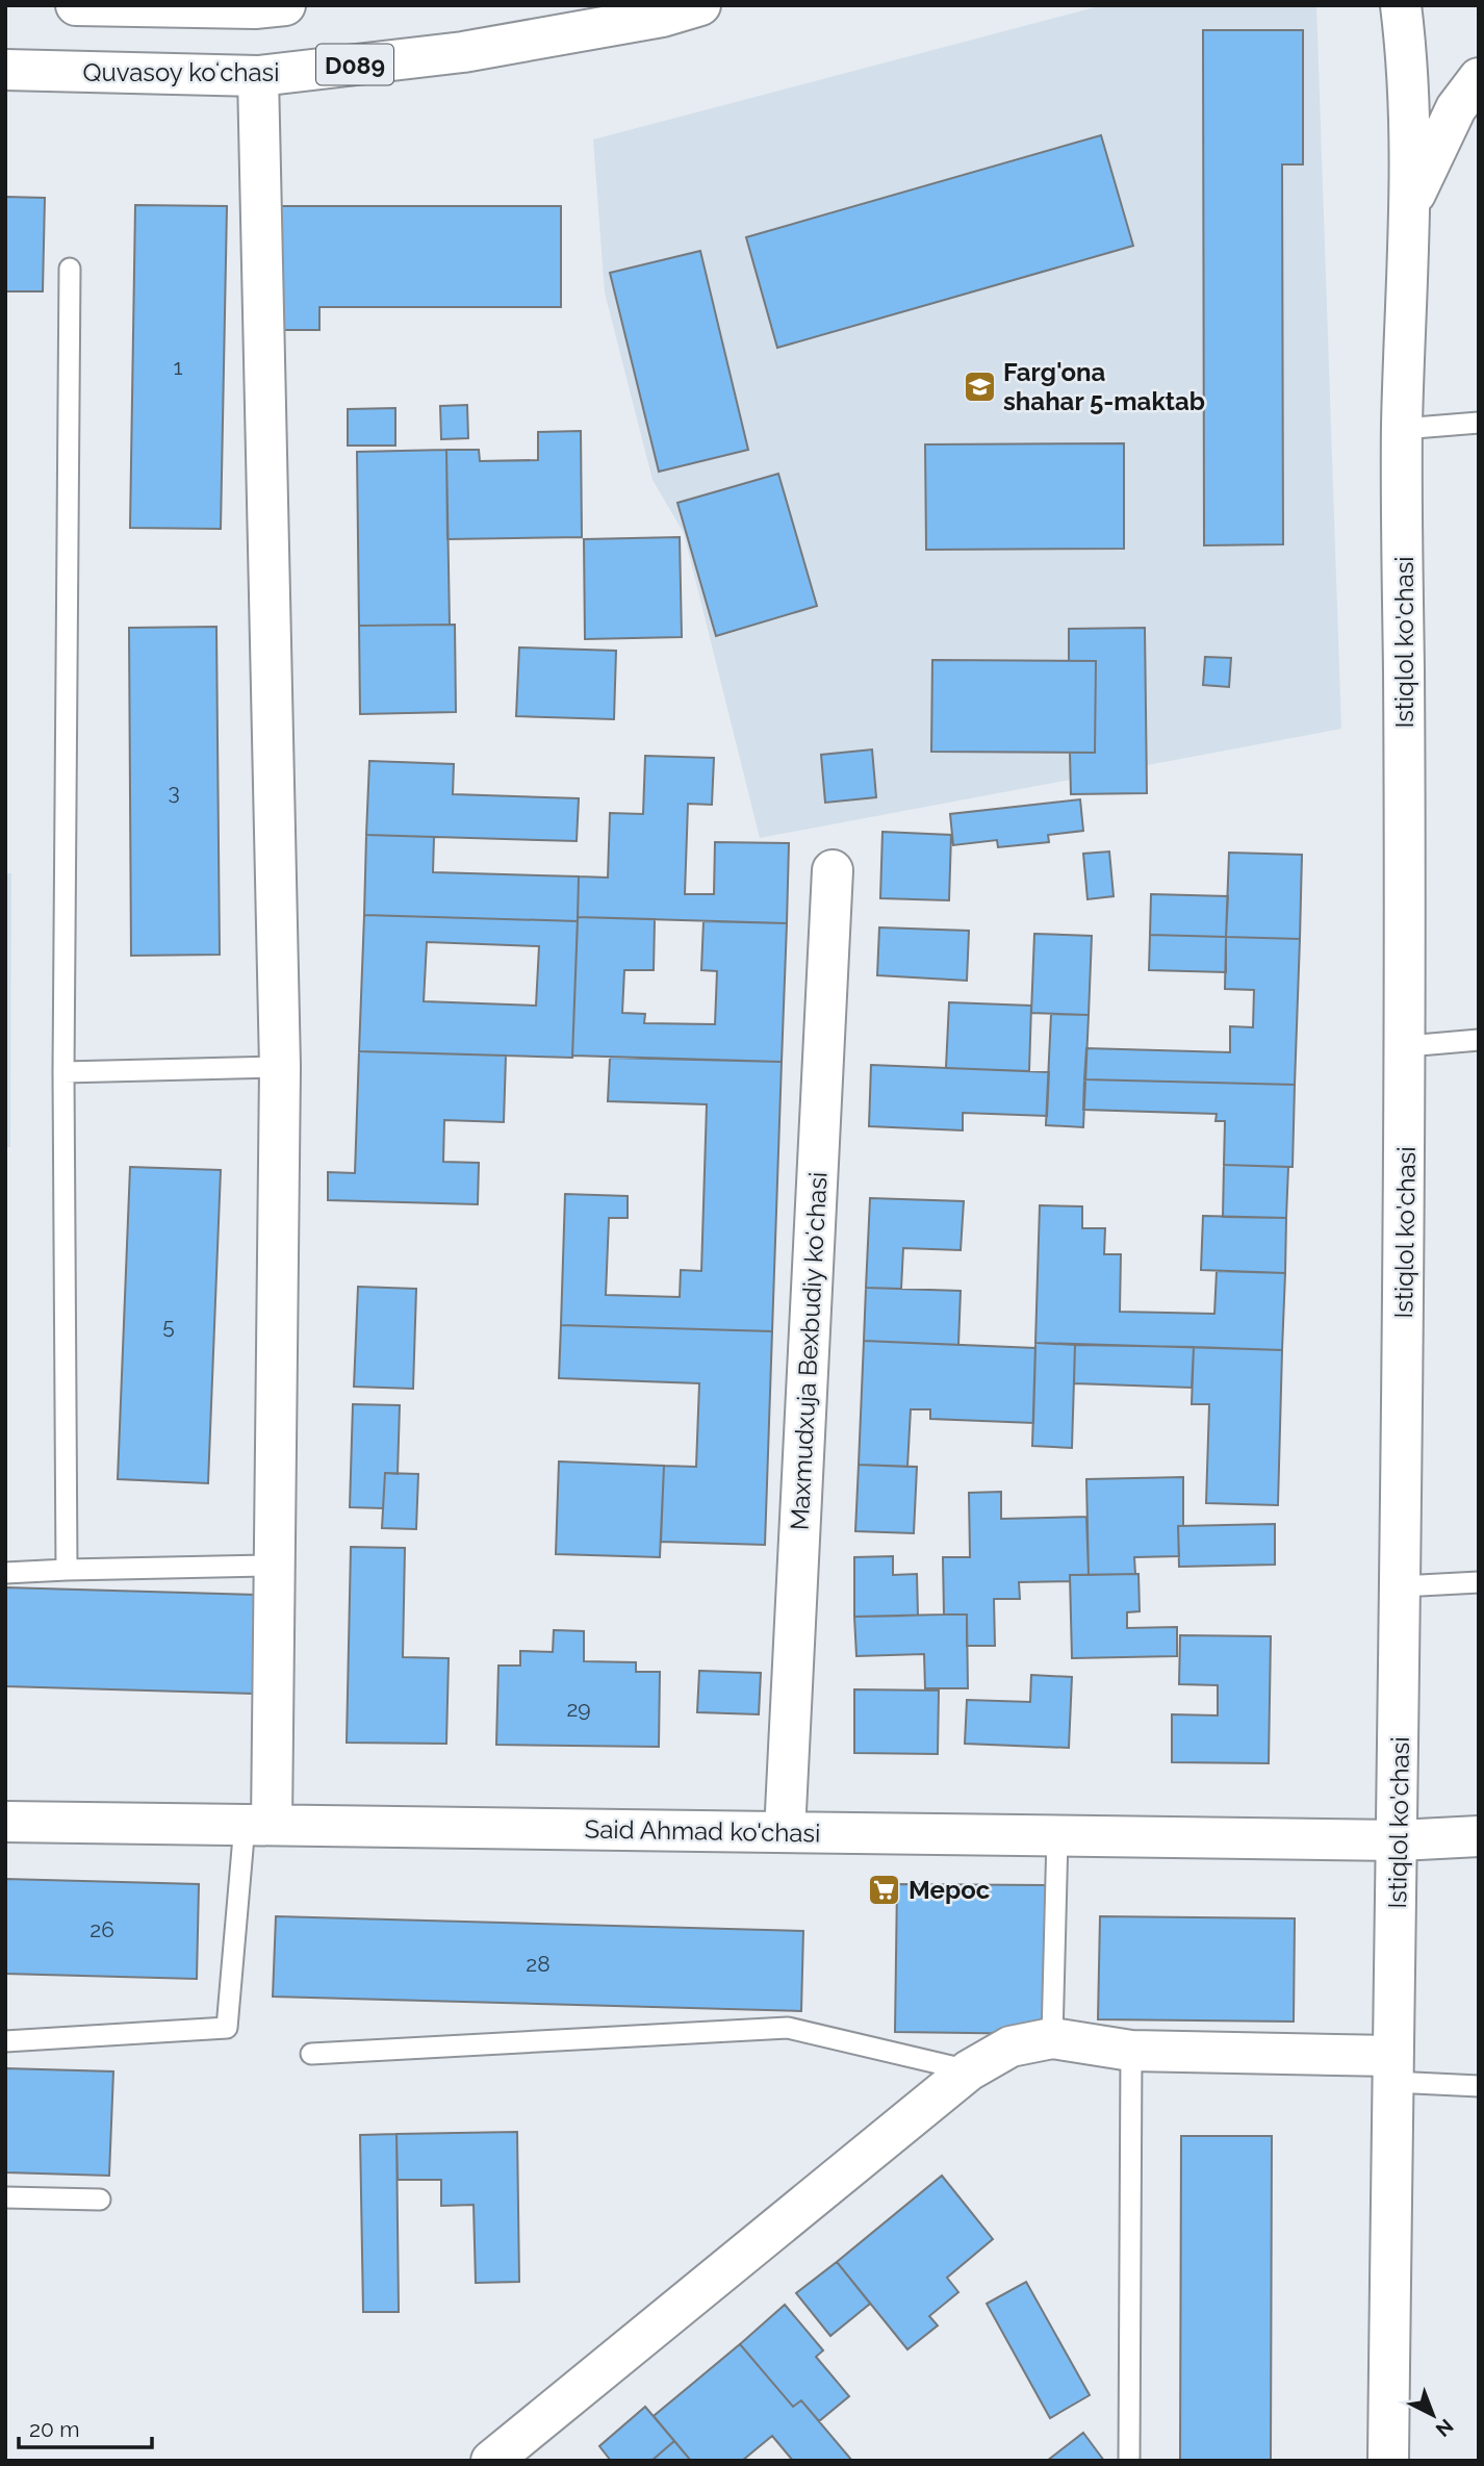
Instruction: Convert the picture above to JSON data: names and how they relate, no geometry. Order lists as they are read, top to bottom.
{
  "streets": {
    "street": [
      "D089",
      "Quvasoy koʻchasi",
      "Istiqlol ko'chasi",
      "Maxmudxuja Bexbudiy koʻchasi",
      "Said Ahmad ko'chasi"
    ]
  },
  "crossings": [
    ["Istiqlol ko'chasi", "Said Ahmad ko'chasi"],
    ["Maxmudxuja Bexbudiy koʻchasi", "Said Ahmad ko'chasi"]
  ],
  "places": {
    "school or university": ["Farg'ona shahar 5-maktab"],
    "supermarket": ["Мерос"]
  },
  "house_numbers": [
    "1",
    "3",
    "5",
    "29",
    "26",
    "28"
  ],
  "scale_bar": "20 m",
  "north": "bottom right"
}
